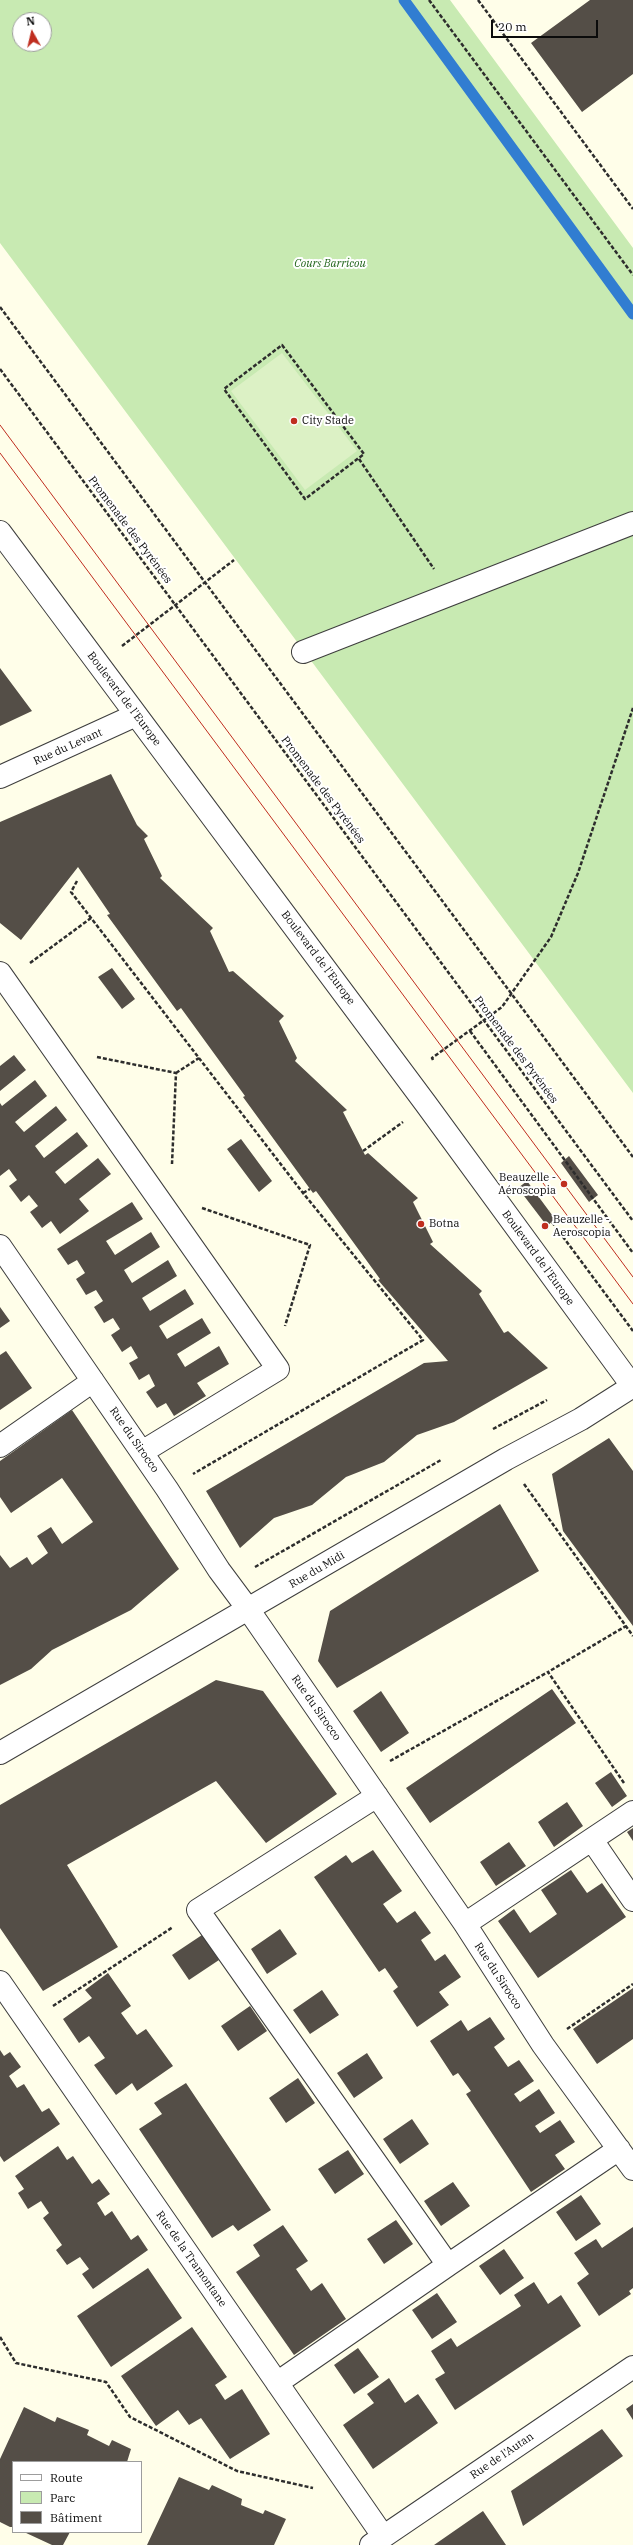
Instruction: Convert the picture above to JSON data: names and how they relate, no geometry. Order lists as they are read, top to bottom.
{
  "streets": {
    "street": [
      "Boulevard de l'Europe",
      "Rue du Levant",
      "Rue du Sirocco",
      "Rue du Midi",
      "Rue de la Tramontane",
      "Rue de l'Autan"
    ],
    "path": ["Promenade des Pyrénées"]
  },
  "crossings": [
    ["Boulevard de l'Europe", "Rue du Levant"],
    ["Boulevard de l'Europe", "Rue du Midi"],
    ["Rue du Sirocco", "Rue du Midi"],
    ["Rue de la Tramontane", "Rue de l'Autan"]
  ],
  "parks": ["Cours Barricou"],
  "places": [
    "City Stade",
    "Beauzelle - Aéroscopia",
    "Botna",
    "Beauzelle - Aeroscopia"
  ],
  "legend": ["Route", "Parc", "Bâtiment"],
  "scale_bar": "20 m",
  "north": "top"
}
